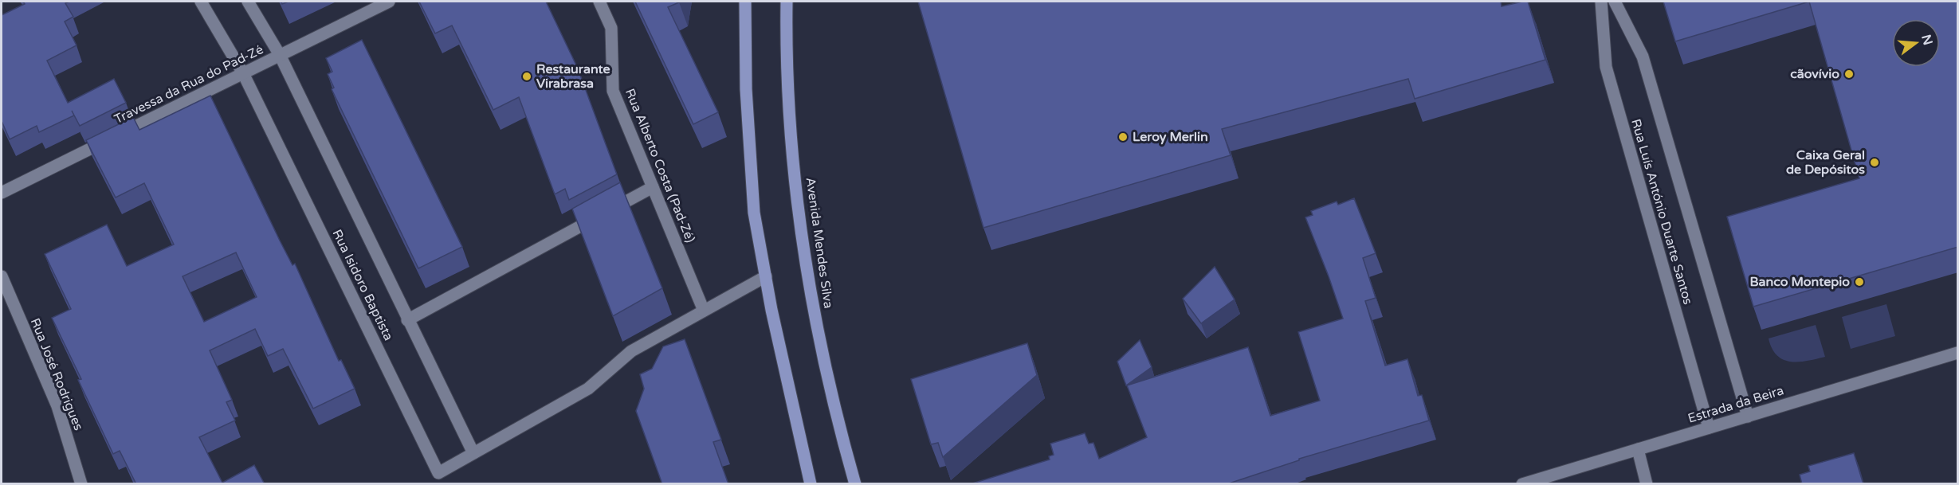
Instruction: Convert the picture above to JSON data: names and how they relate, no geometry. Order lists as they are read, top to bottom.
{
  "streets": {
    "main road": ["Avenida Mendes Silva"],
    "street": [
      "Travessa da Rua do Pad-Zé",
      "Rua Alberto Costa (Pad-Zé)",
      "Rua Luís António Duarte Santos",
      "Rua Isidoro Baptista",
      "Rua José Rodrigues",
      "Estrada da Beira"
    ]
  },
  "crossings": [
    ["Travessa da Rua do Pad-Zé", "Rua Isidoro Baptista"],
    ["Rua Alberto Costa (Pad-Zé)", "Rua Isidoro Baptista"],
    ["Rua Luís António Duarte Santos", "Estrada da Beira"]
  ],
  "places": [
    "cãovívio",
    "Restaurante Virabrasa",
    "Leroy Merlin",
    "Caixa Geral de Depósitos",
    "Banco Montepio"
  ],
  "north": "right"
}
